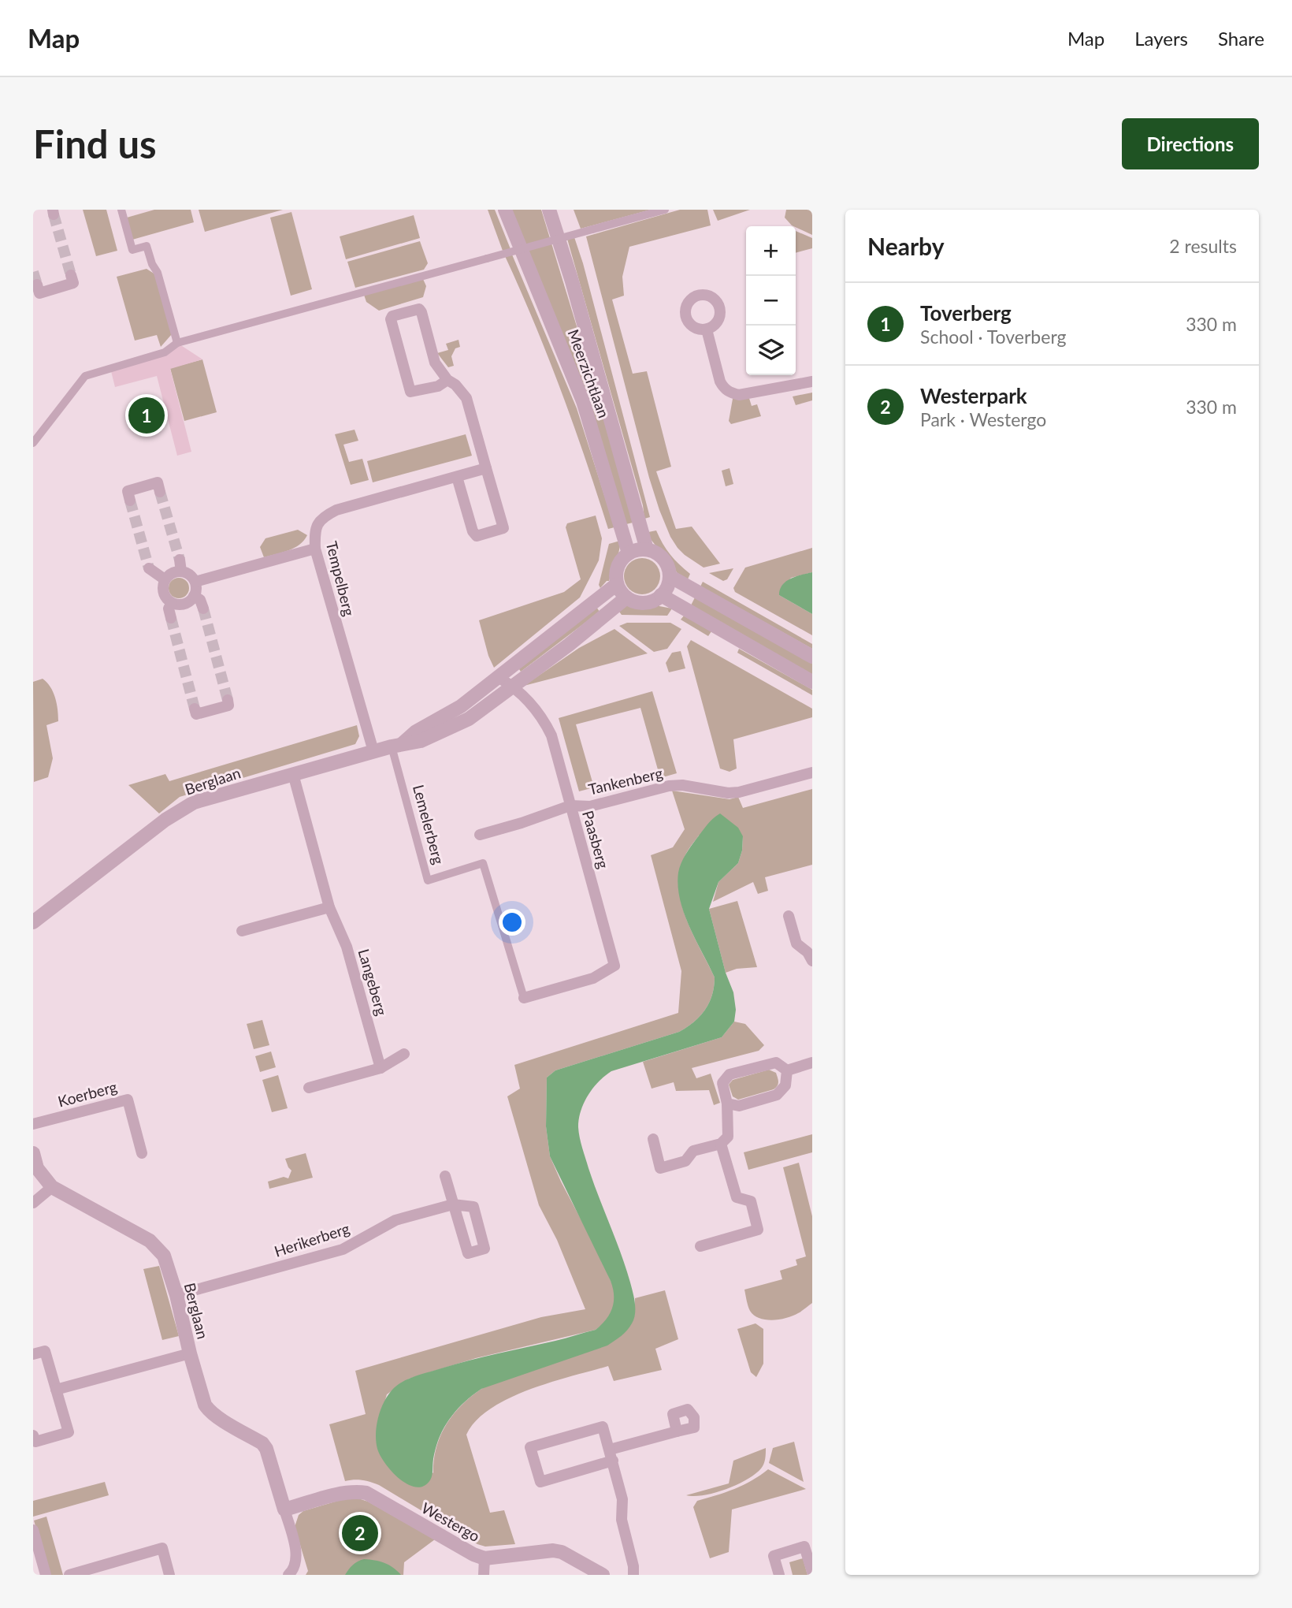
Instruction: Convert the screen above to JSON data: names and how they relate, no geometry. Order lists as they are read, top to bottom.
{
  "streets": {
    "street": [
      "Meerzichtlaan",
      "Tempelberg",
      "Berglaan",
      "Tankenberg",
      "Lemelerberg",
      "Paasberg",
      "Langeberg",
      "Koerberg",
      "Herikerberg",
      "Westergo"
    ]
  },
  "crossings": [
    ["Meerzichtlaan", "Berglaan"],
    ["Tempelberg", "Berglaan"],
    ["Berglaan", "Lemelerberg"],
    ["Berglaan", "Paasberg"],
    ["Berglaan", "Langeberg"],
    ["Berglaan", "Herikerberg"],
    ["Berglaan", "Westergo"],
    ["Tankenberg", "Paasberg"],
    ["Lemelerberg", "Paasberg"]
  ],
  "page": {
    "header": "Map",
    "nav": ["Map", "Layers", "Share"],
    "buttons": "Directions",
    "title": "Find us",
    "heading": ["Nearby", "2 results"],
    "map_buttons": ["+", "−"],
    "list": [
      {
        "mark": "1",
        "name": "Toverberg",
        "note": "School · Toverberg",
        "value": "330 m"
      },
      {
        "mark": "2",
        "name": "Westerpark",
        "note": "Park · Westergo",
        "value": "330 m"
      }
    ],
    "pins": ["1", "2"]
  }
}
